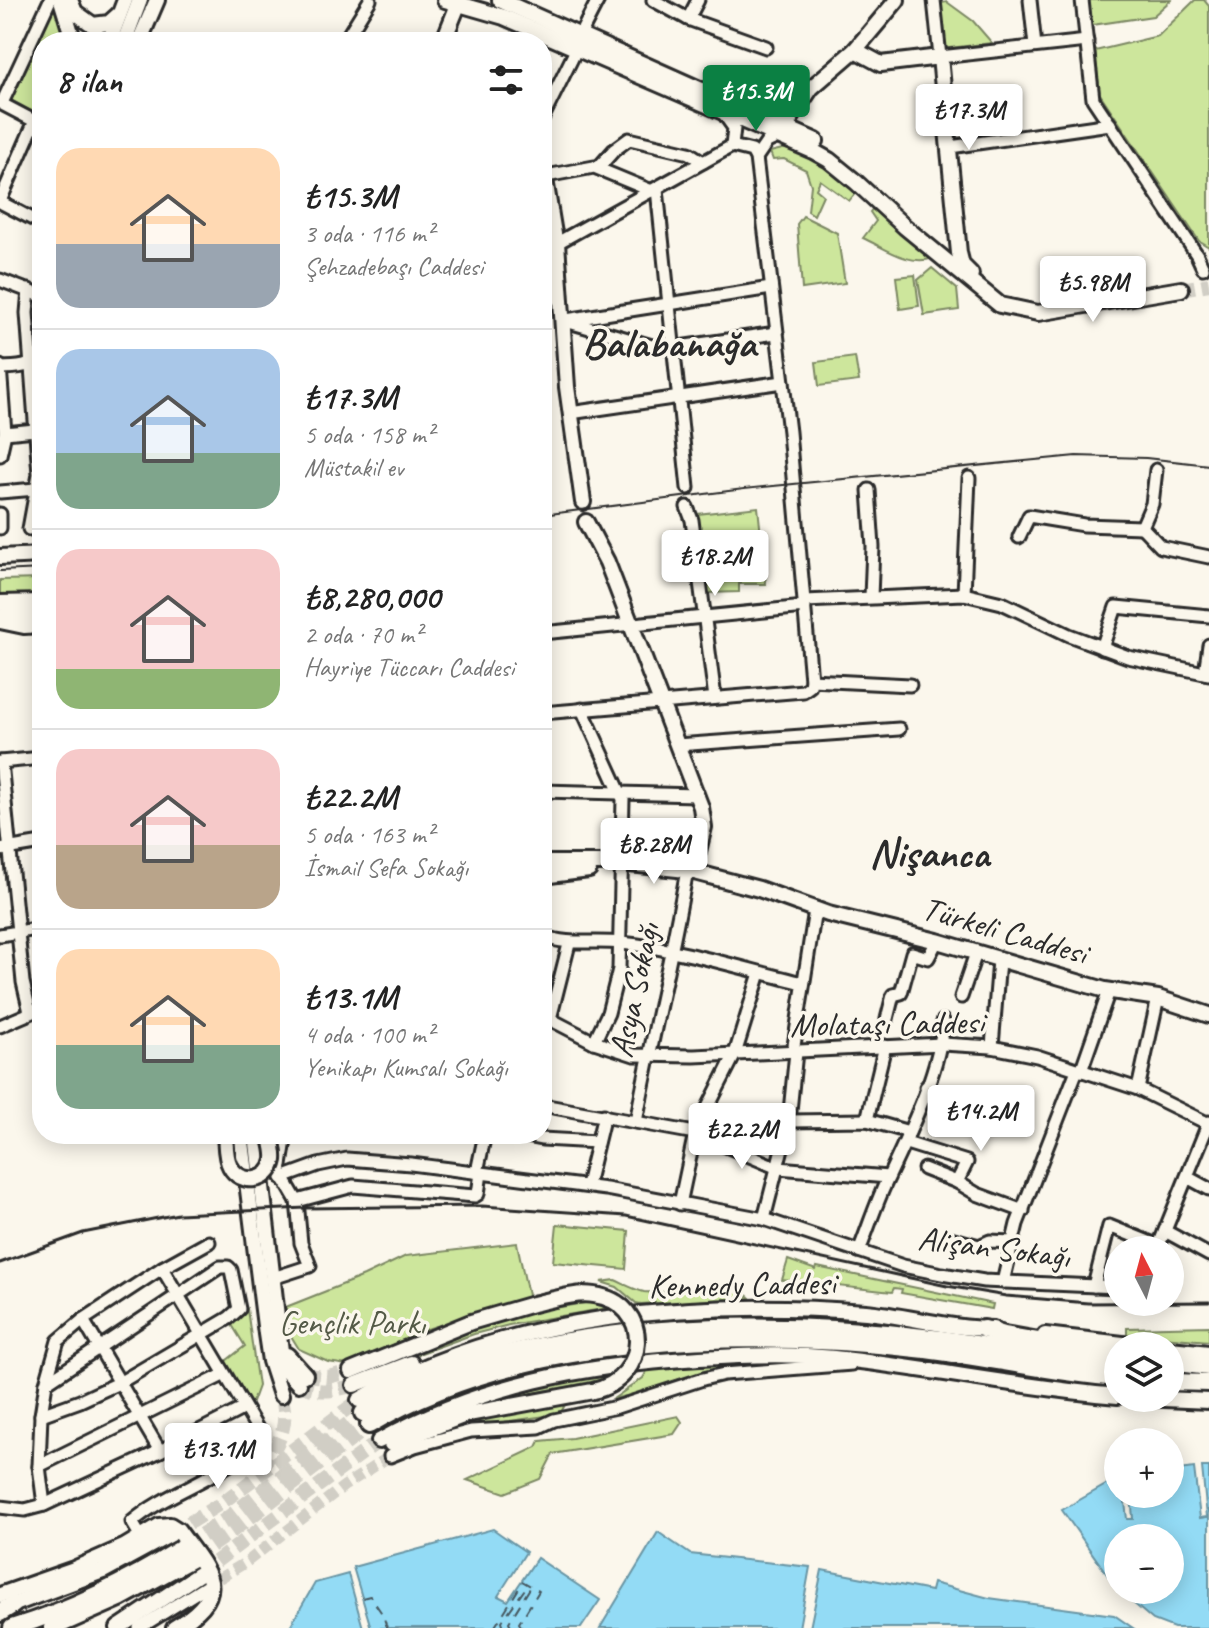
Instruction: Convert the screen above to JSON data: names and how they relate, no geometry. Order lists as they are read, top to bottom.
{
  "streets": {
    "main road": ["Türkeli Caddesi", "Kennedy Caddesi"],
    "street": ["Asya Sokağı", "Molataşı Caddesi", "Alişan Sokağı"]
  },
  "crossings": [
    ["Türkeli Caddesi", "Asya Sokağı"],
    ["Asya Sokağı", "Molataşı Caddesi"]
  ],
  "districts": ["Balabanağa", "Nişanca"],
  "parks": ["Gençlik Parkı"],
  "north": "top",
  "page": {
    "heading": "8 ilan",
    "price": [
      "₺15.3M",
      "₺17.3M",
      "₺5.98M",
      "₺18.2M",
      "₺8.28M",
      "₺14.2M",
      "₺22.2M",
      "₺13.1M"
    ],
    "list": [
      {
        "name": "₺15.3M",
        "note": "3 oda · 116 m² · Şehzadebaşı Caddesi"
      },
      {
        "name": "₺17.3M",
        "note": "5 oda · 158 m² · Müstakil ev"
      },
      {
        "name": "₺8,280,000",
        "note": "2 oda · 70 m² · Hayriye Tüccarı Caddesi"
      },
      {
        "name": "₺22.2M",
        "note": "5 oda · 163 m² · İsmail Sefa Sokağı"
      },
      {
        "name": "₺13.1M",
        "note": "4 oda · 100 m² · Yenikapı Kumsalı Sokağı"
      }
    ],
    "map_buttons": ["+", "−"]
  }
}
